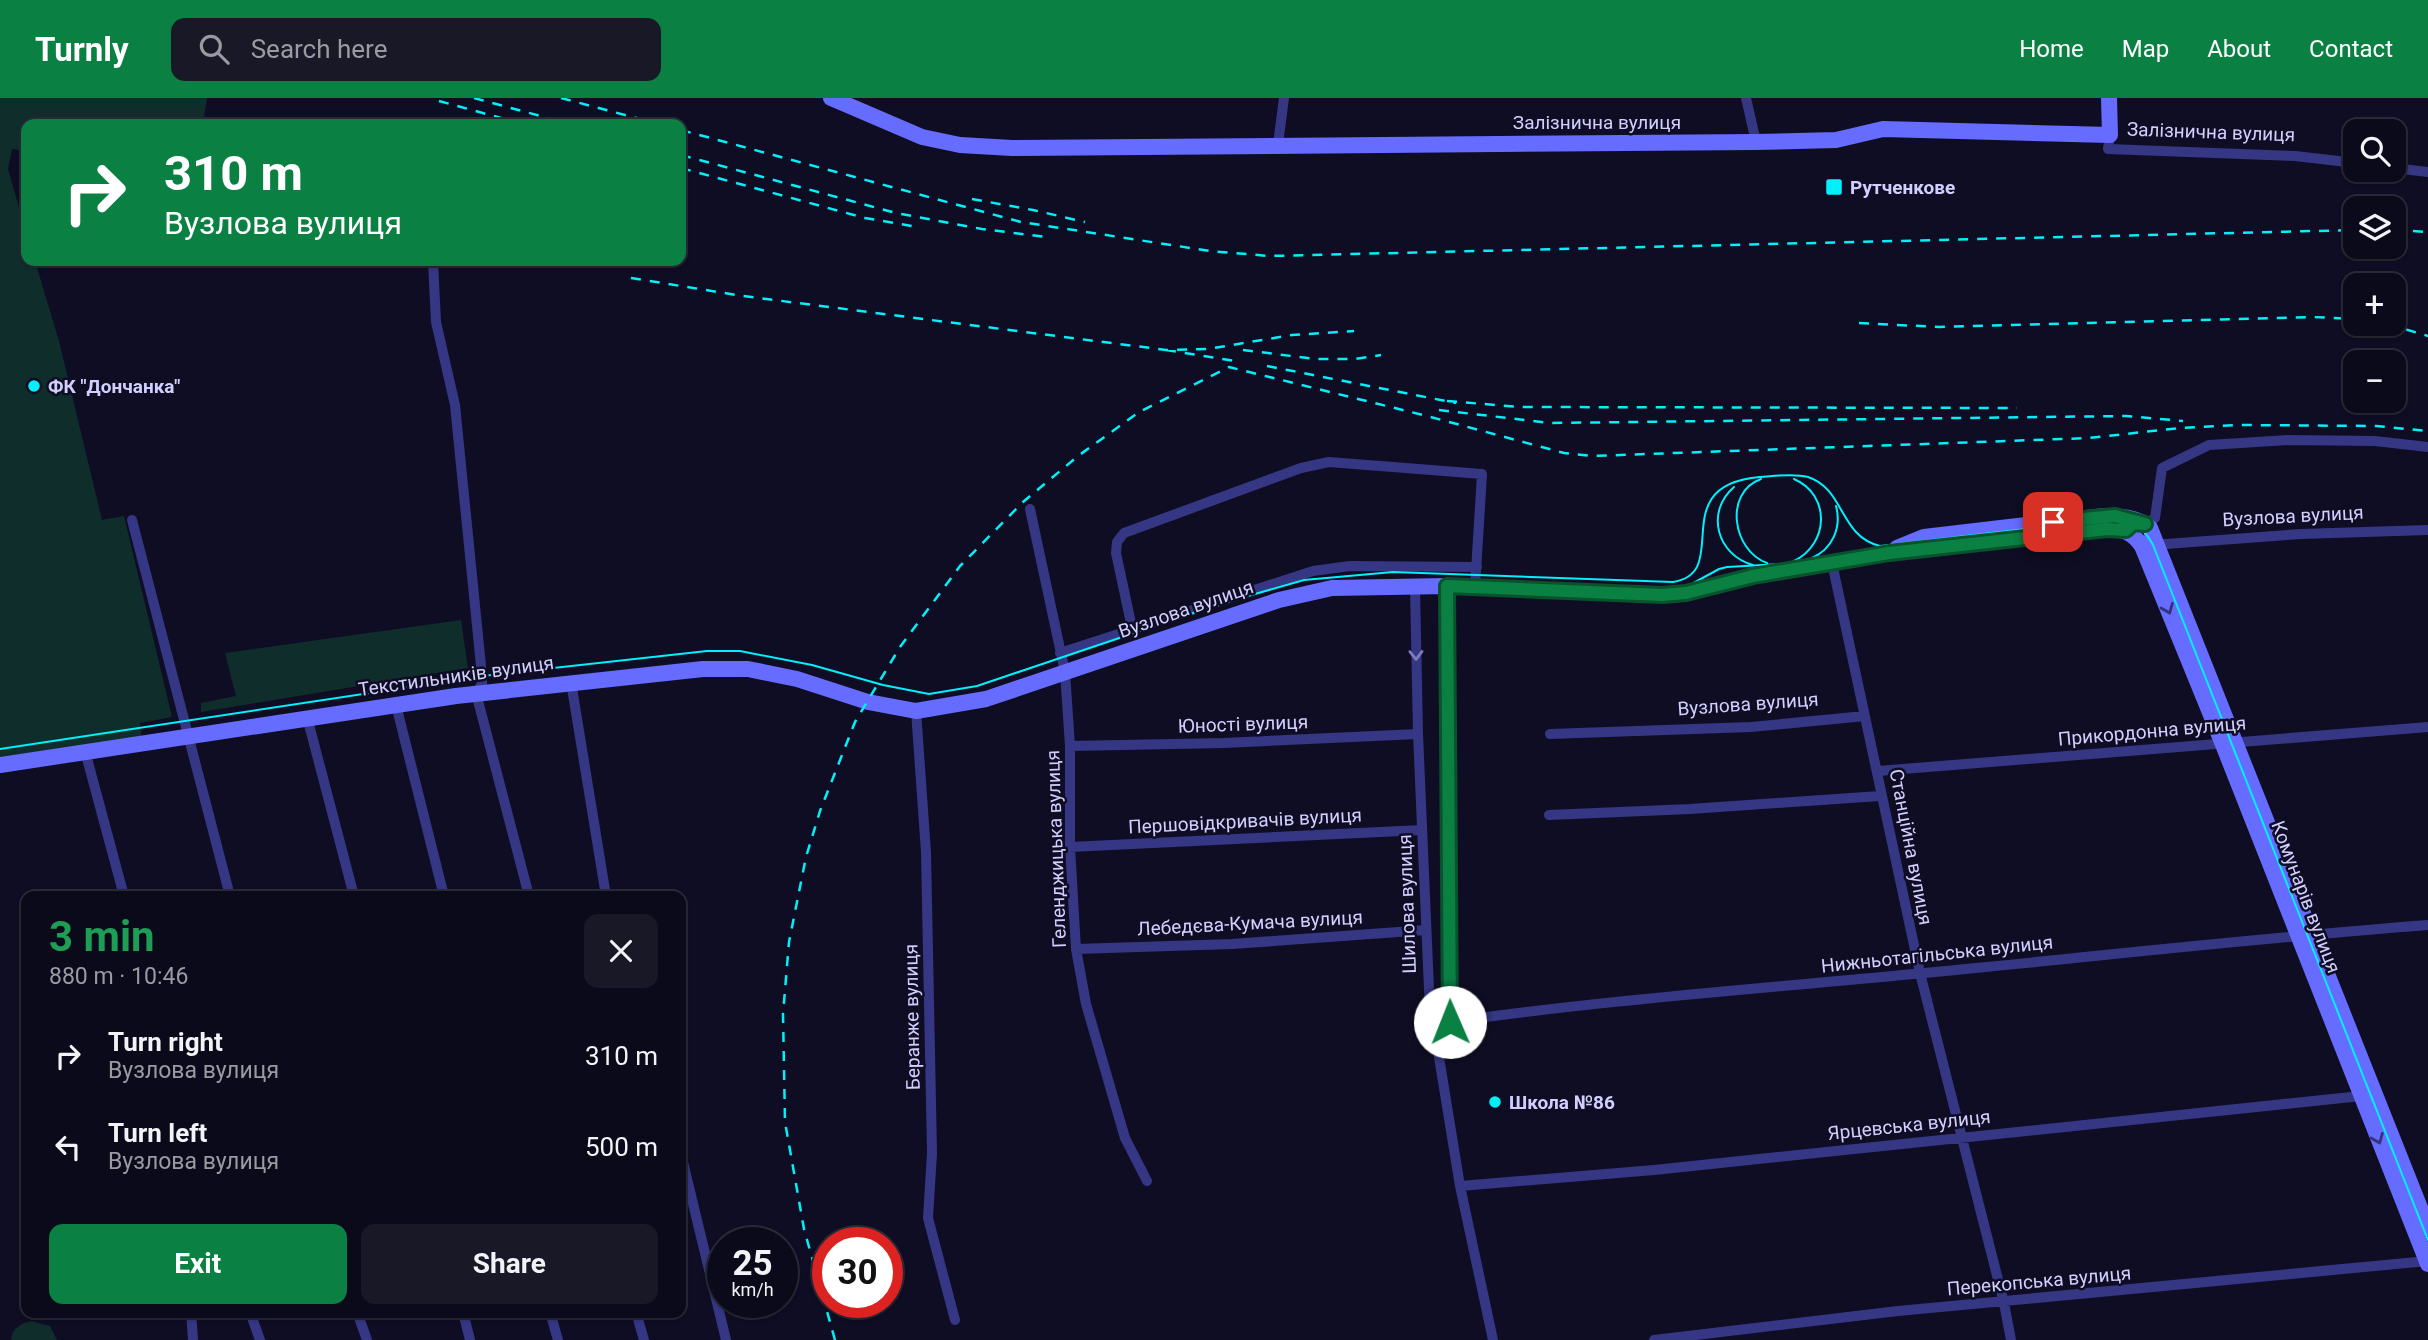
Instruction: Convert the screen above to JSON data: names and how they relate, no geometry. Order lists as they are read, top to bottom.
{
  "streets": {
    "street": [
      "Залізнична вулиця",
      "Вузлова вулиця",
      "Текстильників вулиця",
      "Юності вулиця",
      "Прикордонна вулиця",
      "Першовідкривачів вулиця",
      "Станційна вулиця",
      "Геленджицька вулиця",
      "Комунарів вулиця",
      "Шилова вулиця",
      "Лебедєва-Кумача вулиця",
      "Нижньотагільська вулиця",
      "Беранже вулиця",
      "Ярцевська вулиця",
      "Перекопська вулиця"
    ]
  },
  "crossings": [
    ["Вузлова вулиця", "Текстильників вулиця"],
    ["Вузлова вулиця", "Станційна вулиця"],
    ["Вузлова вулиця", "Геленджицька вулиця"],
    ["Вузлова вулиця", "Комунарів вулиця"],
    ["Вузлова вулиця", "Шилова вулиця"],
    ["Вузлова вулиця", "Нижньотагільська вулиця"],
    ["Вузлова вулиця", "Беранже вулиця"],
    ["Текстильників вулиця", "Беранже вулиця"],
    ["Юності вулиця", "Геленджицька вулиця"],
    ["Юності вулиця", "Шилова вулиця"],
    ["Прикордонна вулиця", "Станційна вулиця"],
    ["Прикордонна вулиця", "Комунарів вулиця"],
    ["Першовідкривачів вулиця", "Геленджицька вулиця"],
    ["Першовідкривачів вулиця", "Шилова вулиця"],
    ["Станційна вулиця", "Нижньотагільська вулиця"],
    ["Станційна вулиця", "Ярцевська вулиця"],
    ["Станційна вулиця", "Перекопська вулиця"],
    ["Геленджицька вулиця", "Лебедєва-Кумача вулиця"],
    ["Комунарів вулиця", "Нижньотагільська вулиця"],
    ["Комунарів вулиця", "Ярцевська вулиця"],
    ["Комунарів вулиця", "Перекопська вулиця"],
    ["Шилова вулиця", "Лебедєва-Кумача вулиця"],
    ["Шилова вулиця", "Ярцевська вулиця"]
  ],
  "places": {
    "transit": ["Рутченкове"],
    "other": ["ФК \"Дончанка\"", "Школа №86"]
  },
  "page": {
    "header": "Turnly",
    "search": "Search here",
    "nav": [
      "Home",
      "Map",
      "About",
      "Contact"
    ],
    "map_buttons": ["+", "−"],
    "turn": ["310 m", "Вузлова вулиця"],
    "heading": ["3 min", "880 m · 10:46"],
    "list": [
      {
        "name": "Turn right",
        "note": "Вузлова вулиця",
        "value": "310 m"
      },
      {
        "name": "Turn left",
        "note": "Вузлова вулиця",
        "value": "500 m"
      }
    ],
    "buttons": ["Exit", "Share"],
    "speed": "25 km/h",
    "limit": "30"
  }
}
